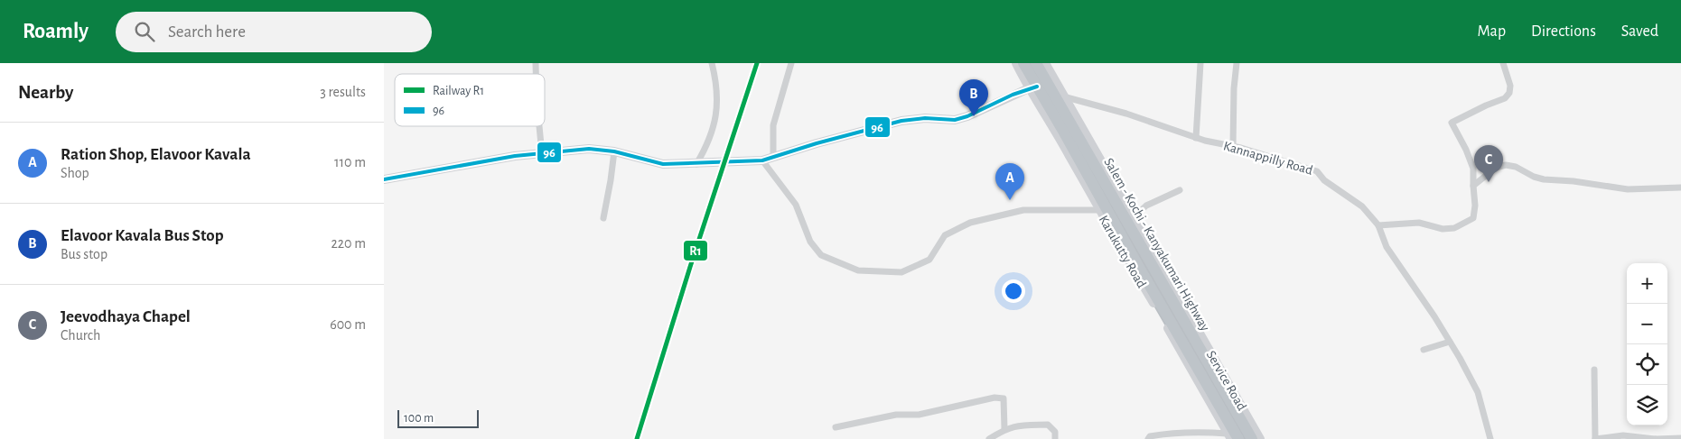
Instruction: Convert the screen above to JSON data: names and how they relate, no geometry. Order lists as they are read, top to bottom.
{
  "streets": {
    "highway": ["Salem - Kochi - Kanyakumari Highway"],
    "street": ["Kannappilly Road", "Karukutty Road", "Service Road"]
  },
  "crossings": [
    ["Kannappilly Road", "Salem - Kochi - Kanyakumari Highway"],
    ["Kannappilly Road", "Service Road"],
    ["Salem - Kochi - Kanyakumari Highway", "Karukutty Road"],
    ["Salem - Kochi - Kanyakumari Highway", "Service Road"]
  ],
  "lines": ["rail line R1", "transit line 96"],
  "legend": ["Railway R1", "96"],
  "scale_bar": "100 m",
  "page": {
    "header": "Roamly",
    "search": "Search here",
    "nav": ["Map", "Directions", "Saved"],
    "heading": ["Nearby", "3 results"],
    "pins": ["B", "C", "A"],
    "list": [
      {
        "mark": "A",
        "name": "Ration Shop, Elavoor Kavala",
        "note": "Shop",
        "value": "110 m"
      },
      {
        "mark": "B",
        "name": "Elavoor Kavala Bus Stop",
        "note": "Bus stop",
        "value": "220 m"
      },
      {
        "mark": "C",
        "name": "Jeevodhaya Chapel",
        "note": "Church",
        "value": "600 m"
      }
    ],
    "map_buttons": ["+", "−"],
    "scale": "100 m"
  }
}
